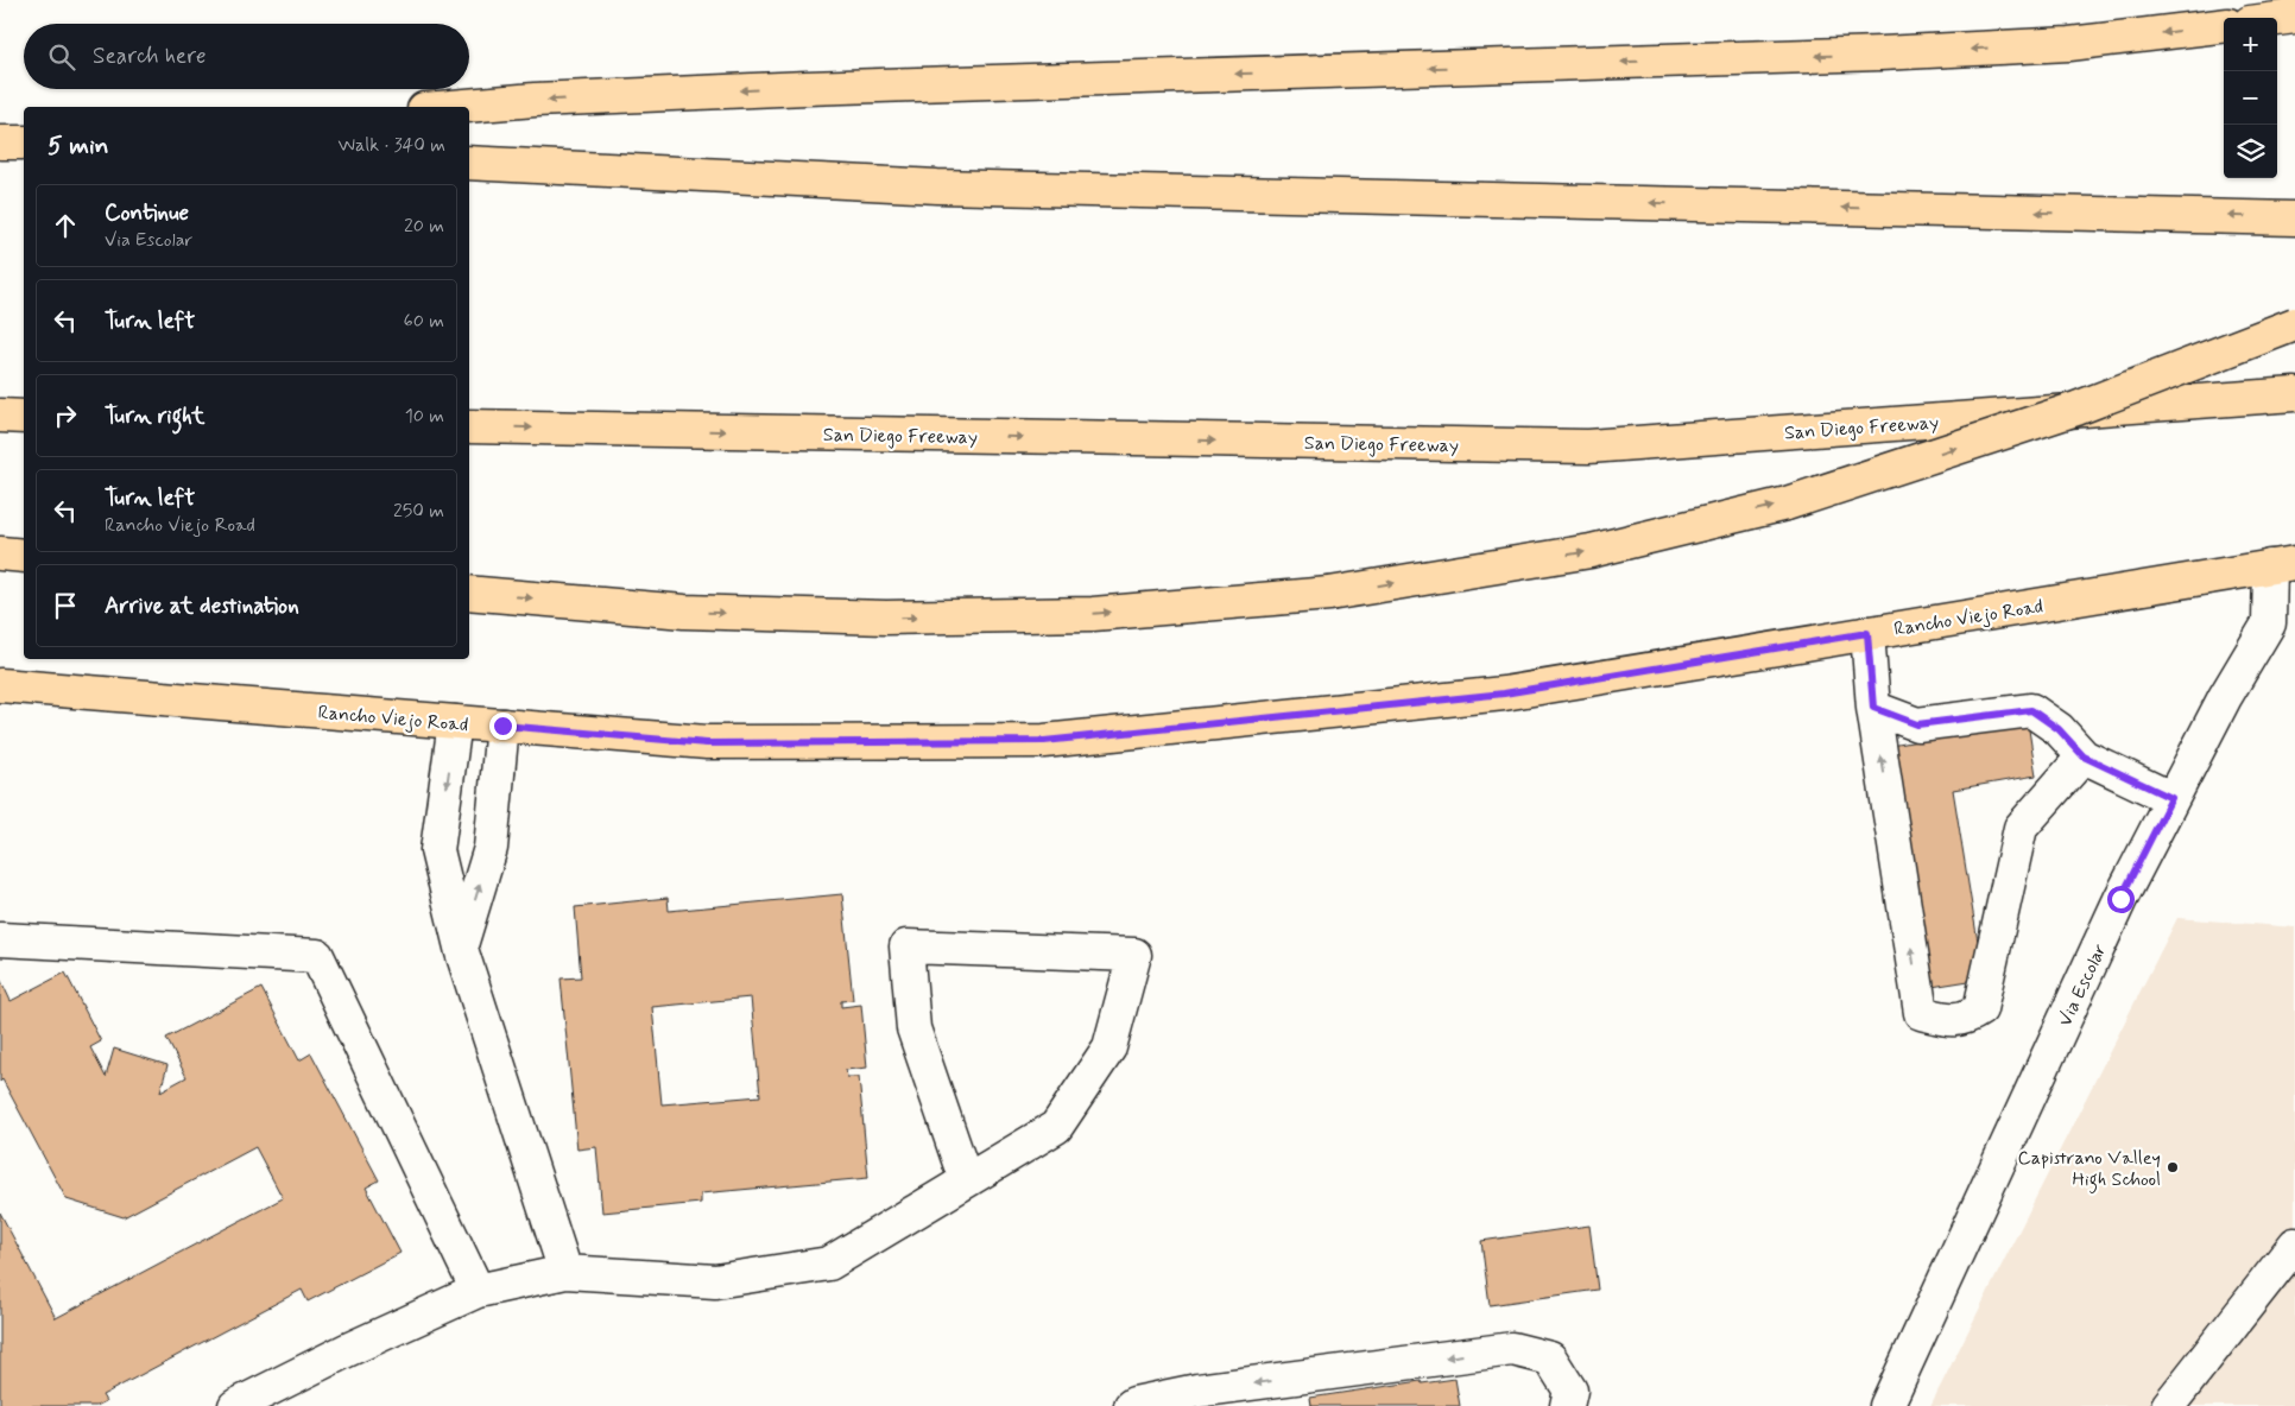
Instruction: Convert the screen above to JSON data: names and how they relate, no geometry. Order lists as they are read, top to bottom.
{
  "streets": {
    "main road": ["San Diego Freeway", "Rancho Viejo Road"],
    "street": ["Via Escolar"]
  },
  "crossings": [
    ["Rancho Viejo Road", "Via Escolar"]
  ],
  "places": ["Capistrano Valley High School"],
  "page": {
    "map_buttons": ["+", "−"],
    "search": "Search here",
    "heading": ["5 min", "Walk · 340 m"],
    "list": [
      ["Continue", "Via Escolar", "20 m"],
      ["Turn left", "60 m"],
      ["Turn right", "10 m"],
      ["Turn left", "Rancho Viejo Road", "250 m"],
      "Arrive at destination"
    ]
  }
}
